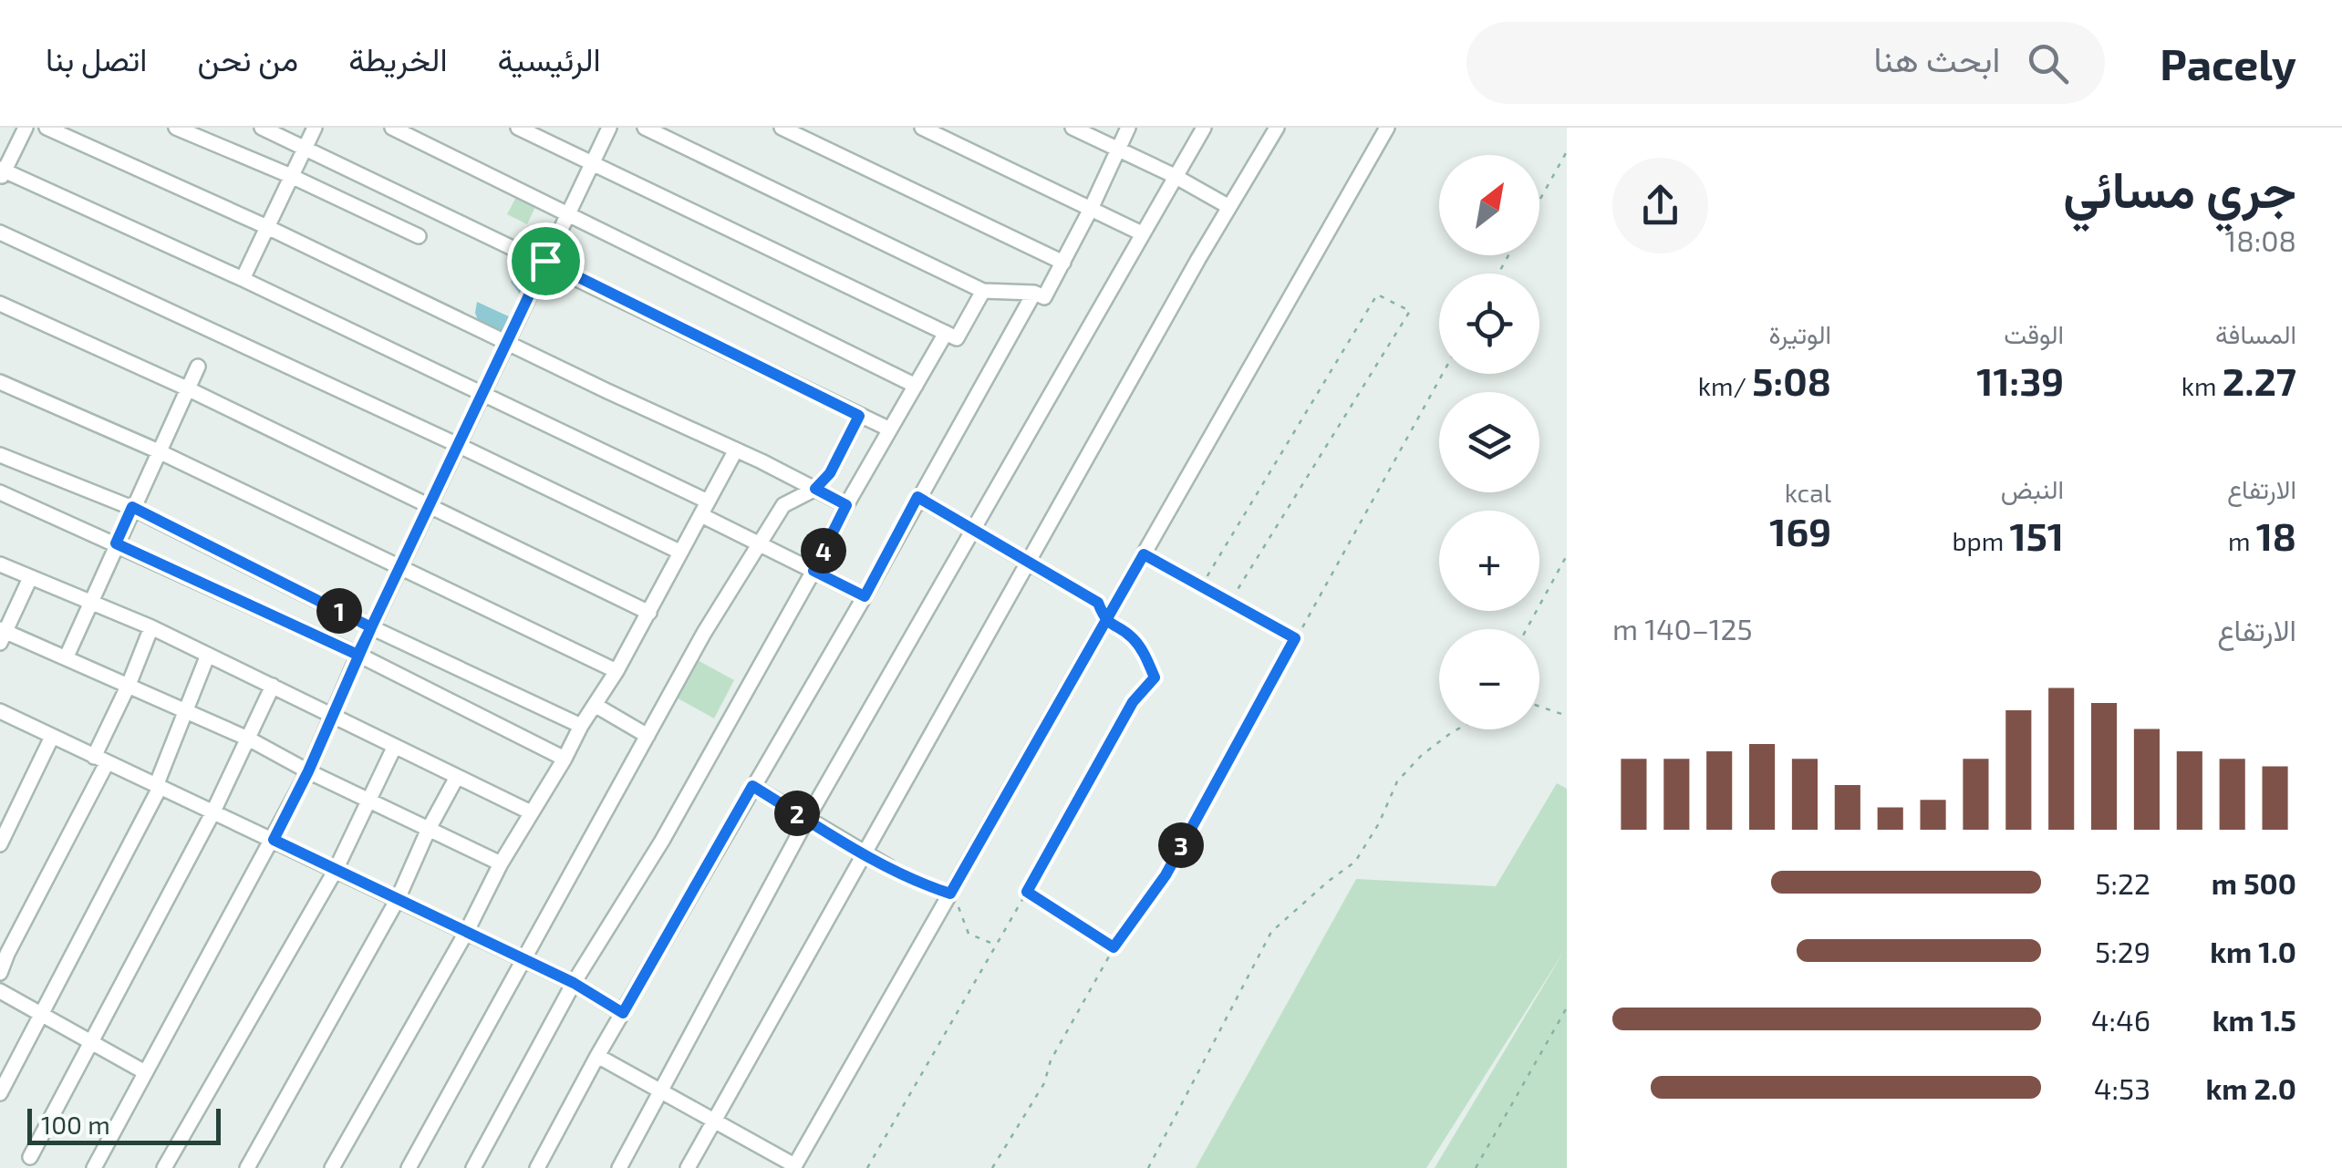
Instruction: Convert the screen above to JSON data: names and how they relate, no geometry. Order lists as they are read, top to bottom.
{
  "scale_bar": "100 m",
  "north": "top right",
  "page": {
    "header": "Pacely",
    "search": "ابحث هنا",
    "nav": [
      "الرئيسية",
      "الخريطة",
      "من نحن",
      "اتصل بنا"
    ],
    "heading": ["جري مسائي", "18:08"],
    "map_buttons": ["+", "−"],
    "stats": [
      ["المسافة", "2.27 km"],
      ["الوقت", "11:39"],
      ["الوتيرة", "5:08 /km"],
      ["الارتفاع", "18 m"],
      ["النبض", "151 bpm"],
      ["kcal", "169"]
    ],
    "pins": [
      "4",
      "1",
      "2",
      "3"
    ],
    "chart": ["الارتفاع", "125–140 m"],
    "list": [
      {
        "name": "500 m",
        "note": "5:22"
      },
      {
        "name": "1.0 km",
        "note": "5:29"
      },
      {
        "name": "1.5 km",
        "note": "4:46"
      },
      {
        "name": "2.0 km",
        "note": "4:53"
      }
    ],
    "scale": "100 m"
  }
}
